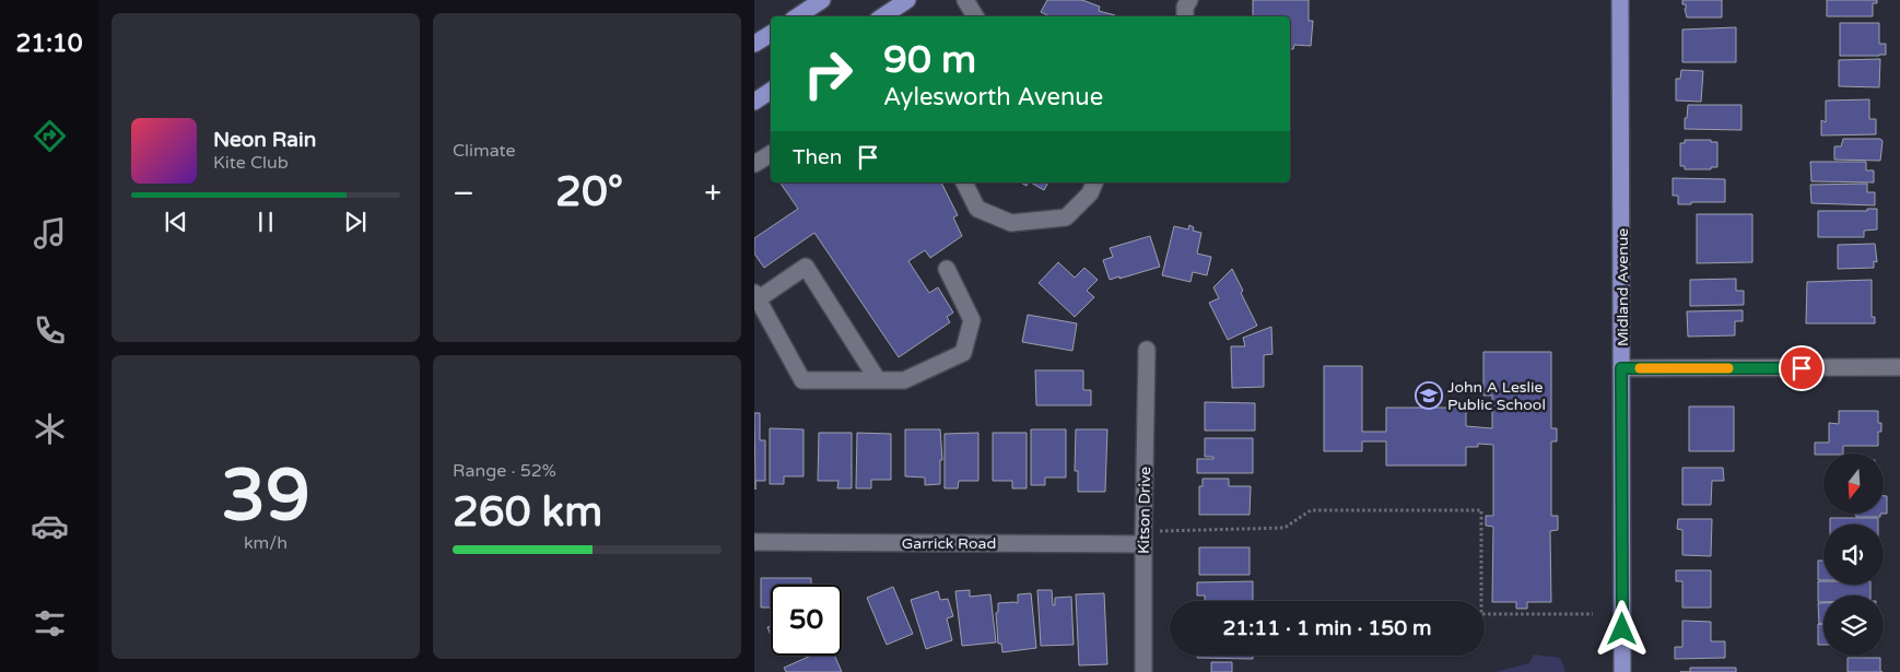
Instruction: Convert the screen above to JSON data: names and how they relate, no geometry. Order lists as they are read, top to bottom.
{
  "streets": {
    "main road": ["Midland Avenue"],
    "street": ["Kitson Drive", "Garrick Road"]
  },
  "crossings": [
    ["Kitson Drive", "Garrick Road"]
  ],
  "places": {
    "school or university": ["John A Leslie Public School"]
  },
  "north": "bottom",
  "page": {
    "tabs": "21:10",
    "tile": [
      "Climate",
      ["39", "km/h"],
      ["Range · 52%", "260 km"]
    ],
    "turn": ["90 m", "Aylesworth Avenue"],
    "song": ["Neon Rain", "Kite Club"],
    "then": "Then",
    "heat": ["−", "20°", "+"],
    "limit": "50",
    "trip": "21:11 · 1 min · 150 m"
  }
}
